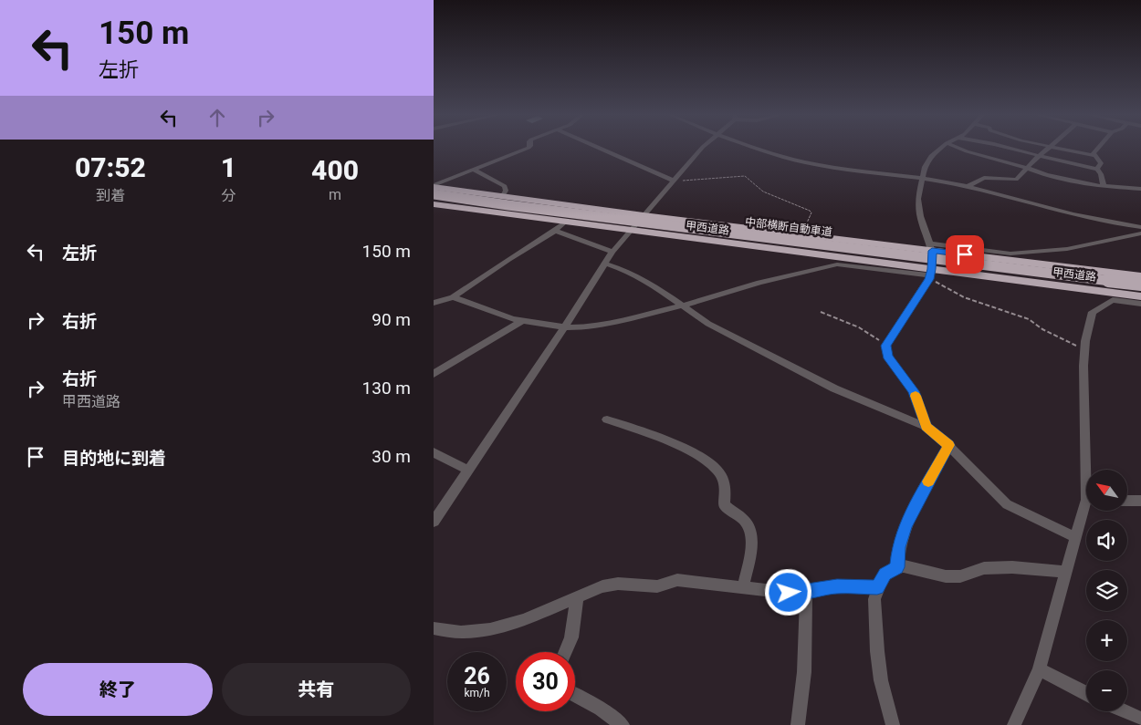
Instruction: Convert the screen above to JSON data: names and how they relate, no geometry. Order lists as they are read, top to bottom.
{
  "streets": {
    "highway": ["中部横断自動車道", "甲西道路"]
  },
  "north": "top left",
  "page": {
    "turn": ["150 m", "左折"],
    "eta": [
      "07:52",
      "到着",
      "1",
      "分",
      "400",
      "m"
    ],
    "list": [
      {
        "name": "左折",
        "value": "150 m"
      },
      {
        "name": "右折",
        "value": "90 m"
      },
      {
        "name": "右折",
        "note": "甲西道路",
        "value": "130 m"
      },
      {
        "name": "目的地に到着",
        "value": "30 m"
      }
    ],
    "map_buttons": ["+", "−"],
    "speed": "26 km/h",
    "limit": "30",
    "buttons": ["終了", "共有"]
  }
}
